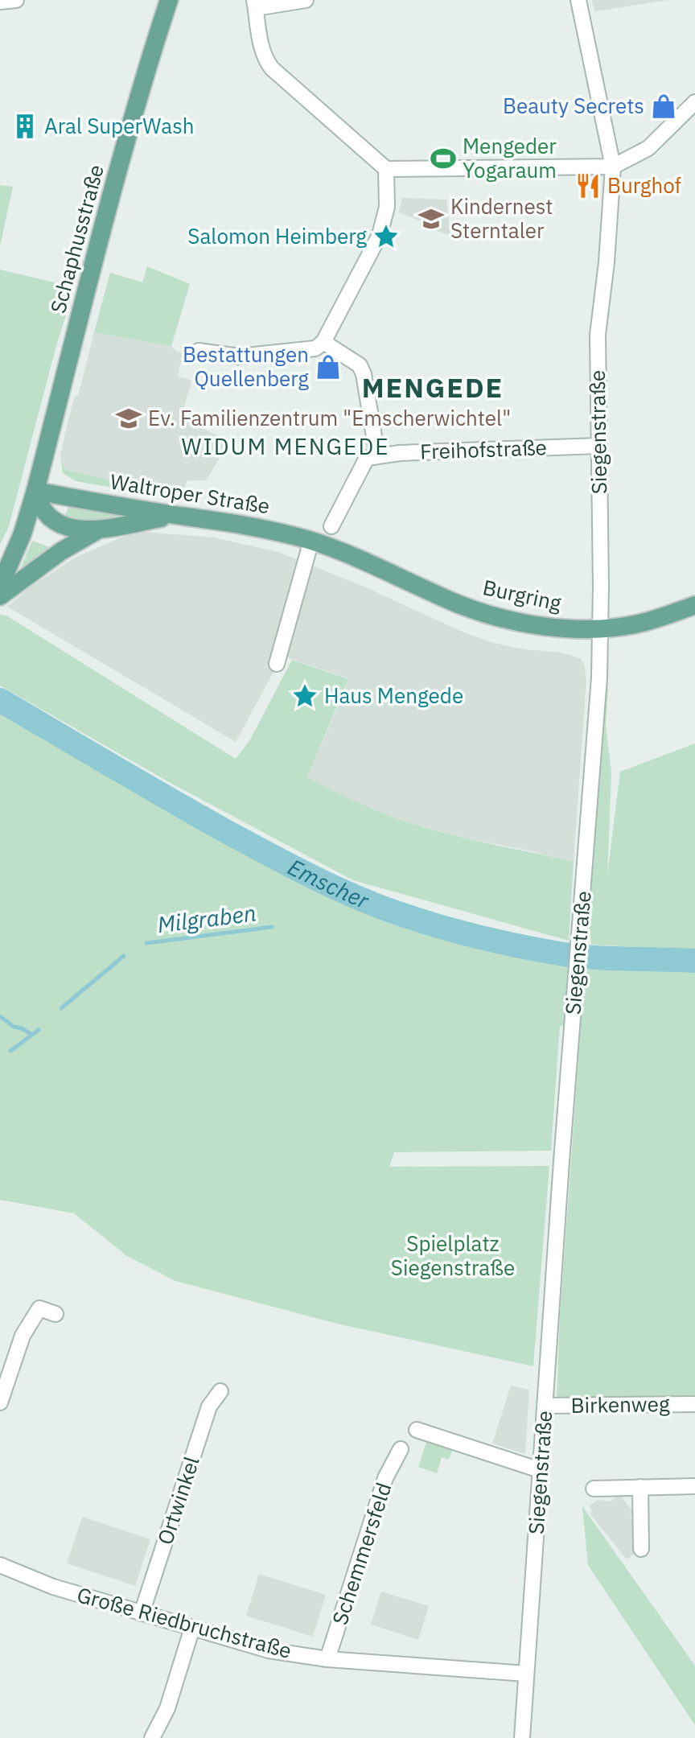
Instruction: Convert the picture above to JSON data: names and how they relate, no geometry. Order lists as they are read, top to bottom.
{
  "streets": {
    "main road": ["Schaphusstraße", "Waltroper Straße", "Burgring"],
    "street": [
      "Siegenstraße",
      "Freihofstraße",
      "Birkenweg",
      "Ortwinkel",
      "Schemmersfeld",
      "Große Riedbruchstraße"
    ]
  },
  "crossings": [
    ["Schaphusstraße", "Waltroper Straße"],
    ["Siegenstraße", "Freihofstraße"],
    ["Siegenstraße", "Burgring"],
    ["Siegenstraße", "Birkenweg"],
    ["Siegenstraße", "Große Riedbruchstraße"],
    ["Waltroper Straße", "Burgring"],
    ["Ortwinkel", "Große Riedbruchstraße"],
    ["Schemmersfeld", "Große Riedbruchstraße"]
  ],
  "districts": ["MENGEDE", "WIDUM MENGEDE"],
  "water": ["Emscher", "Milgraben"],
  "parks": ["Spielplatz Siegenstraße"],
  "places": {
    "shop": ["Beauty Secrets", "Bestattungen Quellenberg"],
    "building": ["Aral SuperWash"],
    "sports": ["Mengeder Yogaraum"],
    "restaurant": ["Burghof"],
    "school or university": ["Kindernest Sterntaler", "Ev. Familienzentrum \"Emscherwichtel\""],
    "place": ["Salomon Heimberg", "Haus Mengede"]
  }
}
